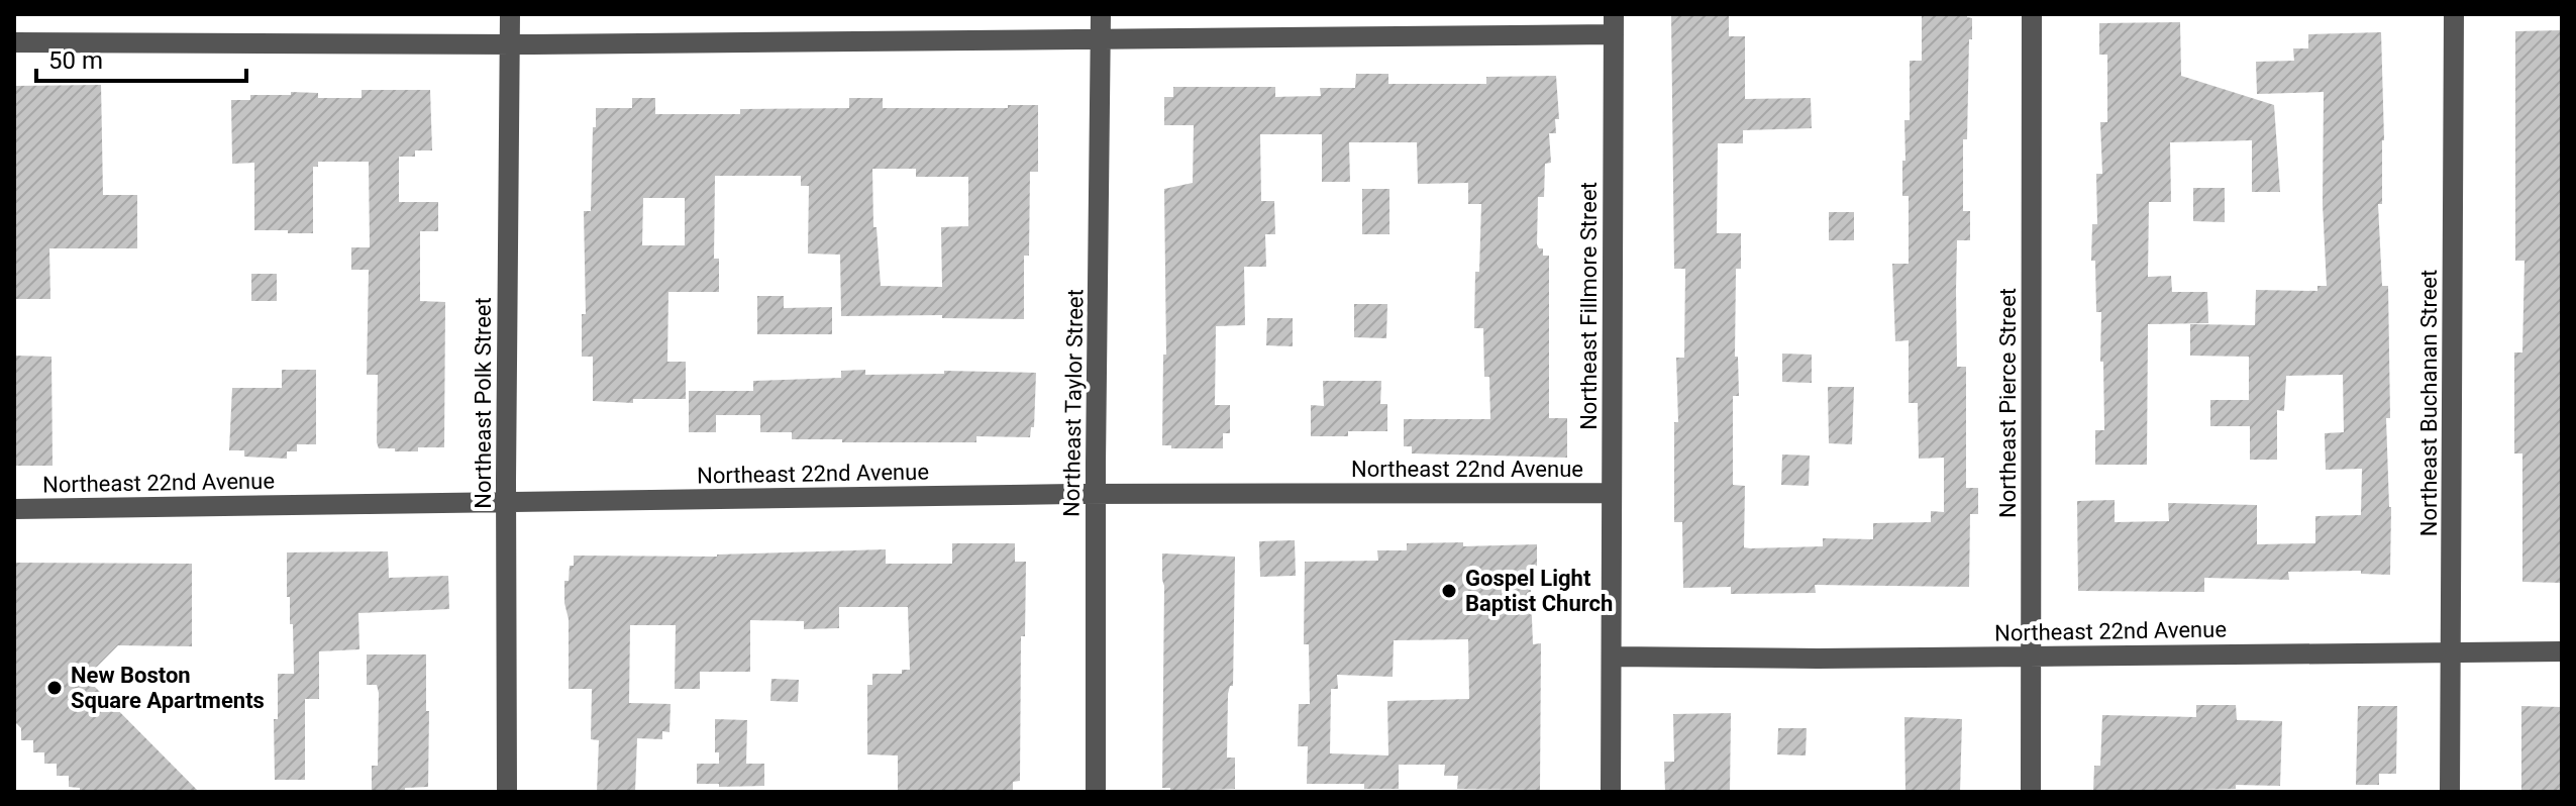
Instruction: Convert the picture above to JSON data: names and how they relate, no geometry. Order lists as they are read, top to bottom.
{
  "streets": {
    "street": [
      "Northeast Fillmore Street",
      "Northeast Polk Street",
      "Northeast Taylor Street",
      "Northeast Pierce Street",
      "Northeast Buchanan Street",
      "Northeast 22nd Avenue"
    ]
  },
  "crossings": [
    ["Northeast Fillmore Street", "Northeast 22nd Avenue"],
    ["Northeast Polk Street", "Northeast 22nd Avenue"],
    ["Northeast Taylor Street", "Northeast 22nd Avenue"],
    ["Northeast Pierce Street", "Northeast 22nd Avenue"],
    ["Northeast Buchanan Street", "Northeast 22nd Avenue"]
  ],
  "places": ["Gospel Light Baptist Church", "New Boston Square Apartments"],
  "scale_bar": "50 m"
}
